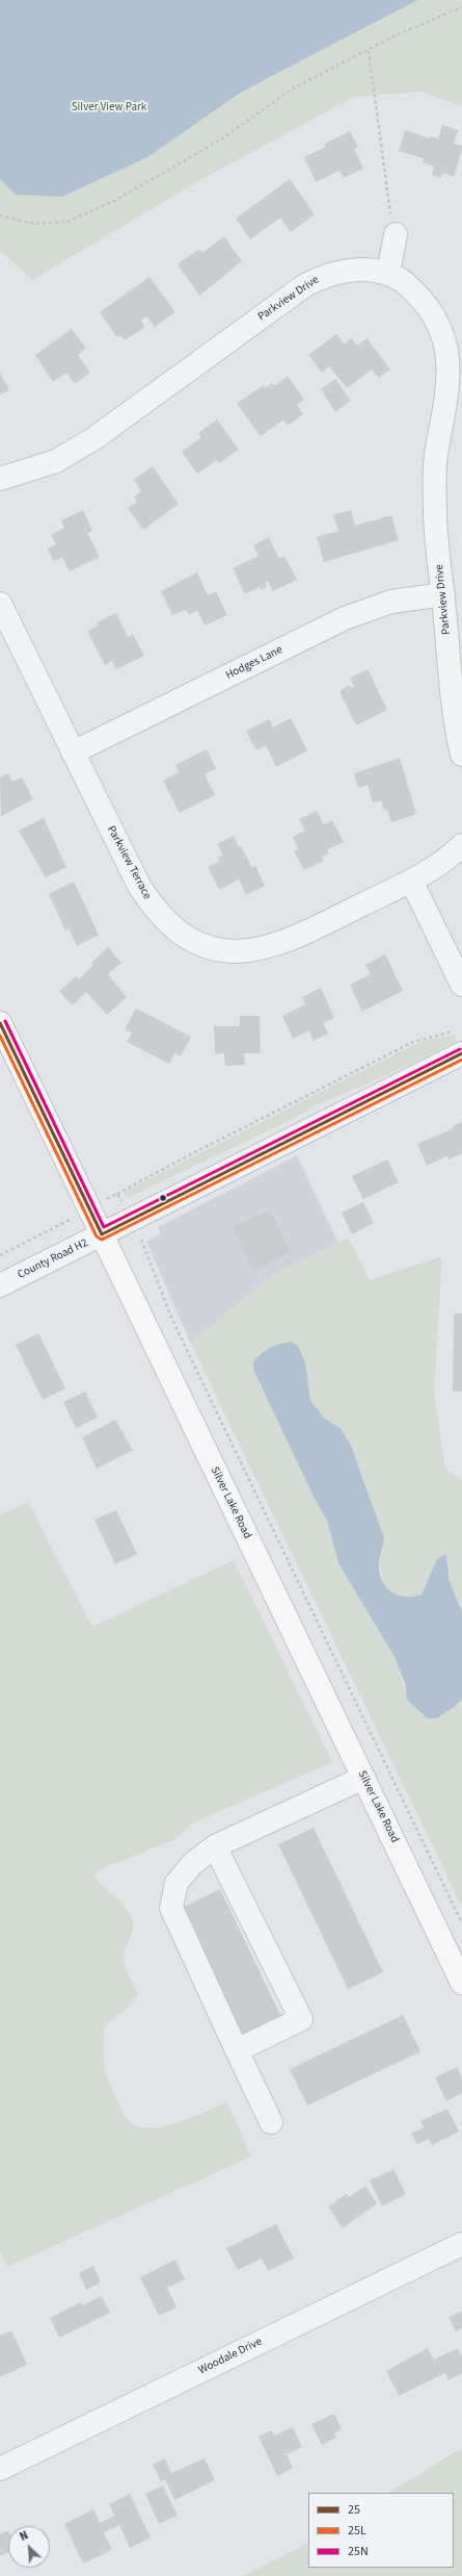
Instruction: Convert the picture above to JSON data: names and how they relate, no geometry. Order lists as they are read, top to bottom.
{
  "streets": {
    "main road": ["Silver Lake Road"],
    "street": [
      "Parkview Drive",
      "Hodges Lane",
      "Parkview Terrace",
      "County Road H2",
      "Woodale Drive"
    ]
  },
  "crossings": [
    ["Parkview Drive", "Hodges Lane"],
    ["Hodges Lane", "Parkview Terrace"],
    ["County Road H2", "Silver Lake Road"]
  ],
  "parks": ["Silver View Park"],
  "lines": ["transit line 25N", "transit line 25", "transit line 25L"],
  "legend": ["25", "25L", "25N"],
  "north": "top left"
}
